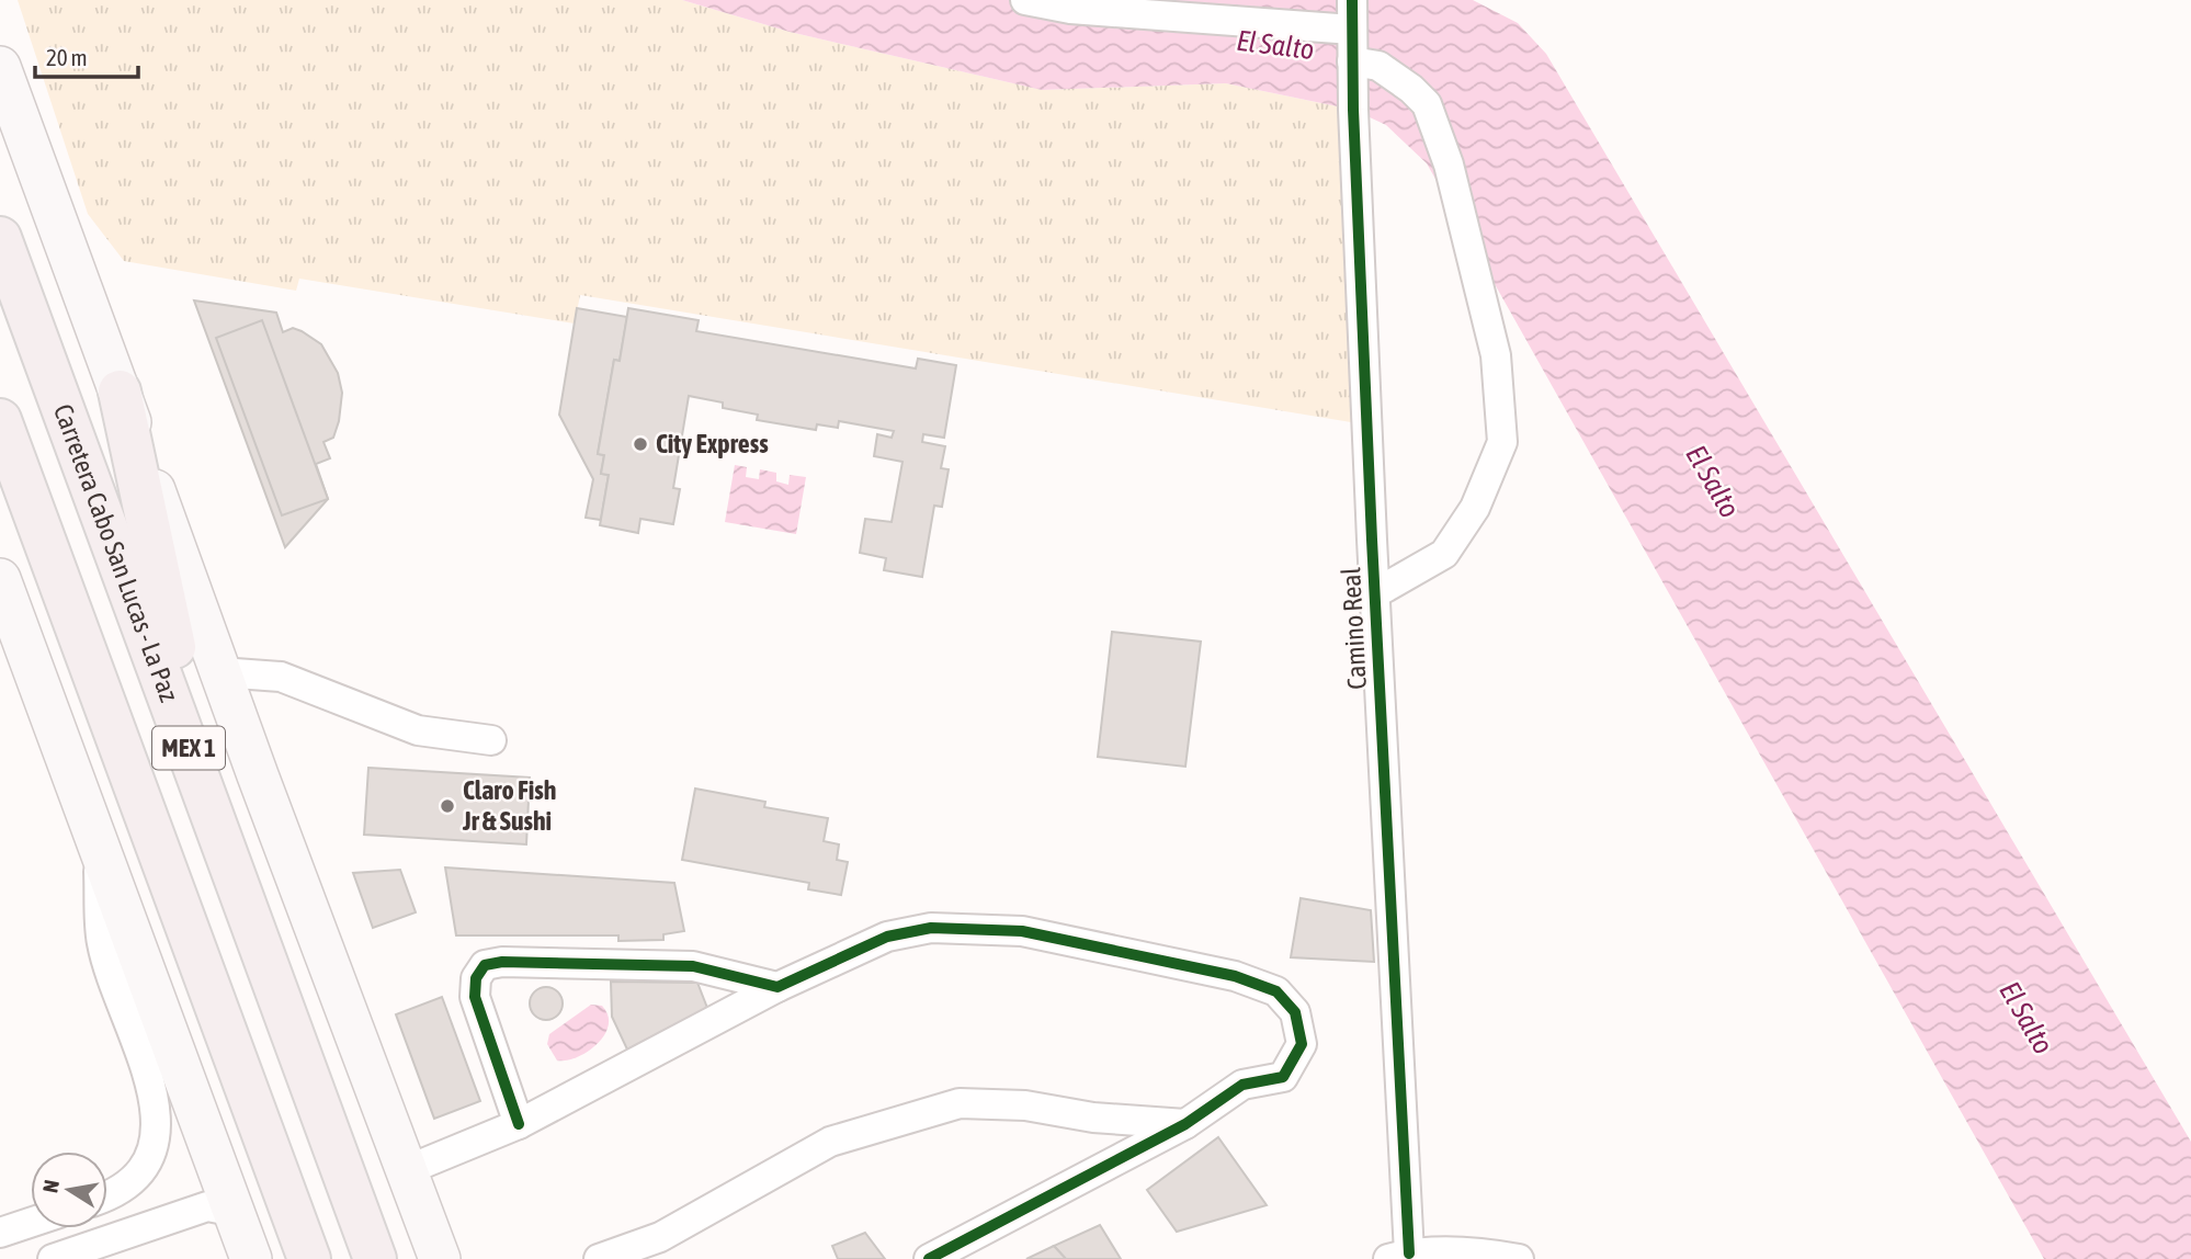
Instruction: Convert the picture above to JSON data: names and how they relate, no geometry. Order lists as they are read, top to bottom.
{
  "streets": {
    "highway": ["Carretera Cabo San Lucas - La Paz", "MEX 1"],
    "street": ["Camino Real"]
  },
  "water": ["El Salto"],
  "places": ["City Express", "Claro Fish Jr & Sushi"],
  "scale_bar": "20 m",
  "north": "left"
}
